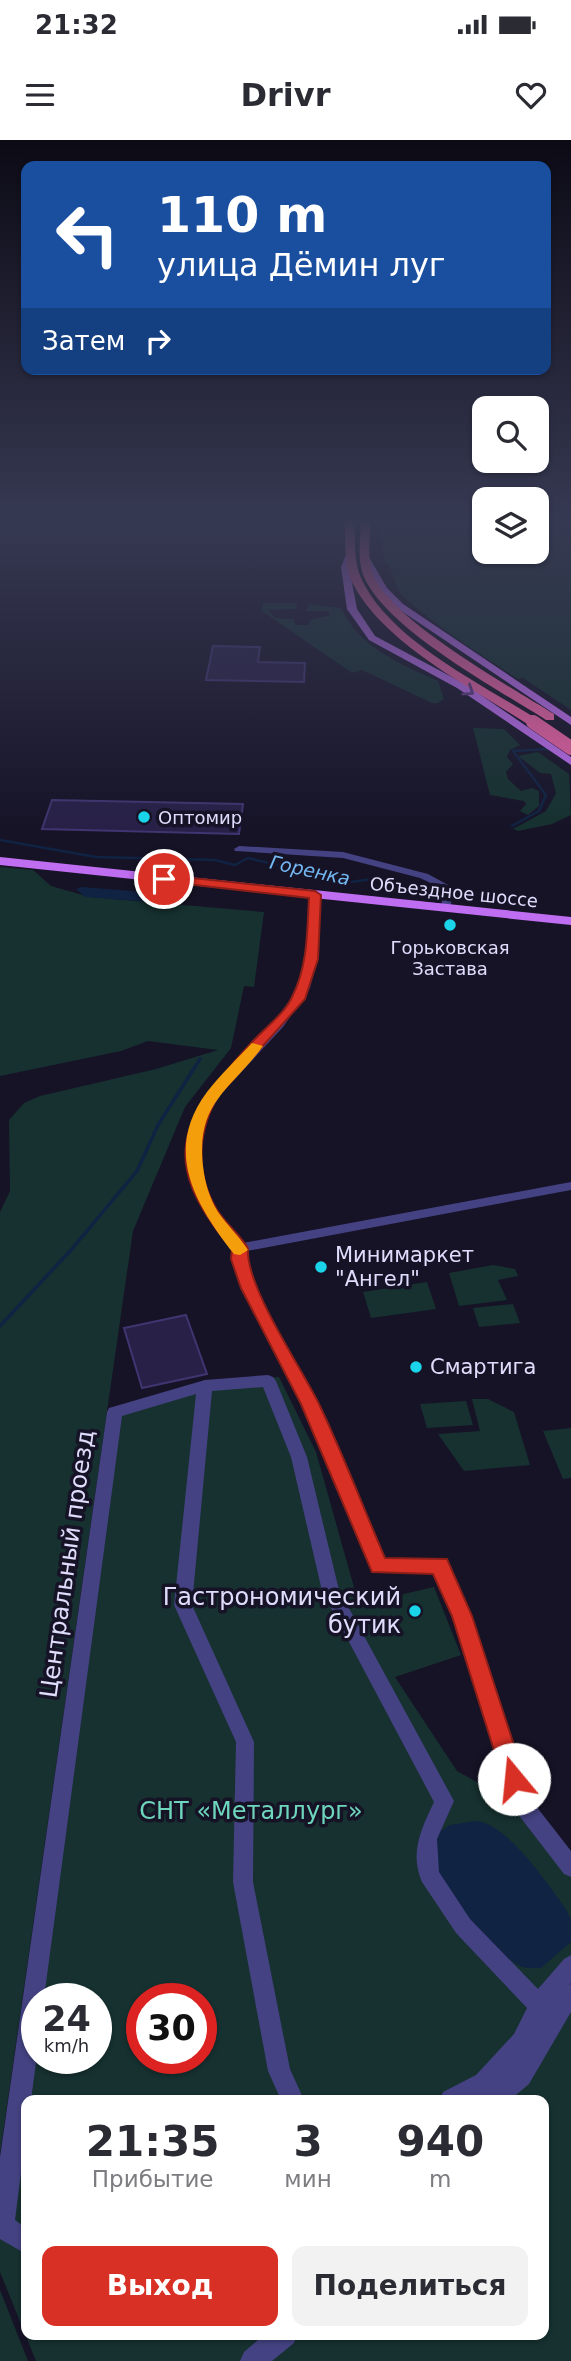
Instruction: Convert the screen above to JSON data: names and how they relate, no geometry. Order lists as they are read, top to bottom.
{
  "streets": {
    "main road": ["Объездное шоссе"],
    "street": ["Центральный проезд"]
  },
  "water": ["Горенка"],
  "parks": ["СНТ «Металлург»"],
  "places": [
    "Оптомир",
    "Горьковская Застава",
    "Минимаркет \"Ангел\"",
    "Смартига",
    "Гастрономический бутик"
  ],
  "page": {
    "status": "21:32",
    "header": "Drivr",
    "turn": ["110 m", "улица Дёмин луг"],
    "then": "Затем",
    "speed": "24 km/h",
    "limit": "30",
    "eta": [
      "21:35",
      "Прибытие",
      "3",
      "мин",
      "940",
      "m"
    ],
    "buttons": ["Выход", "Поделиться"]
  }
}
